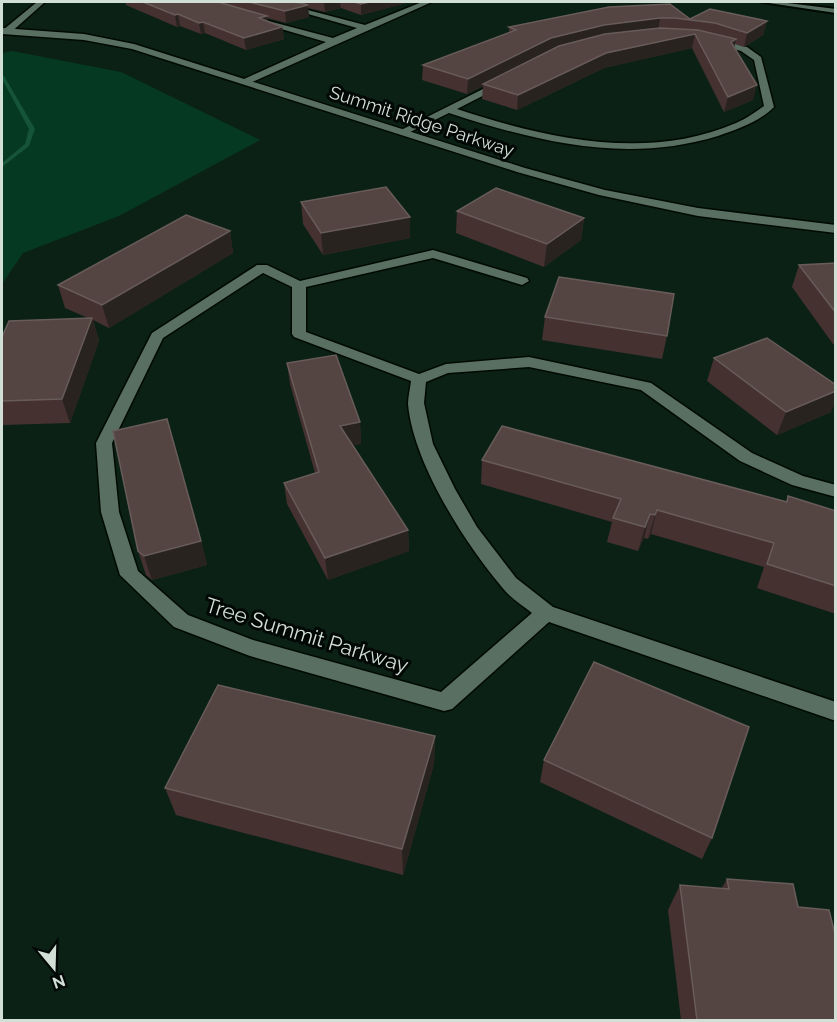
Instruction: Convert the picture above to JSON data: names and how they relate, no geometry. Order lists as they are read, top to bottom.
{
  "streets": {
    "street": ["Summit Ridge Parkway", "Tree Summit Parkway"]
  },
  "north": "bottom"
}
